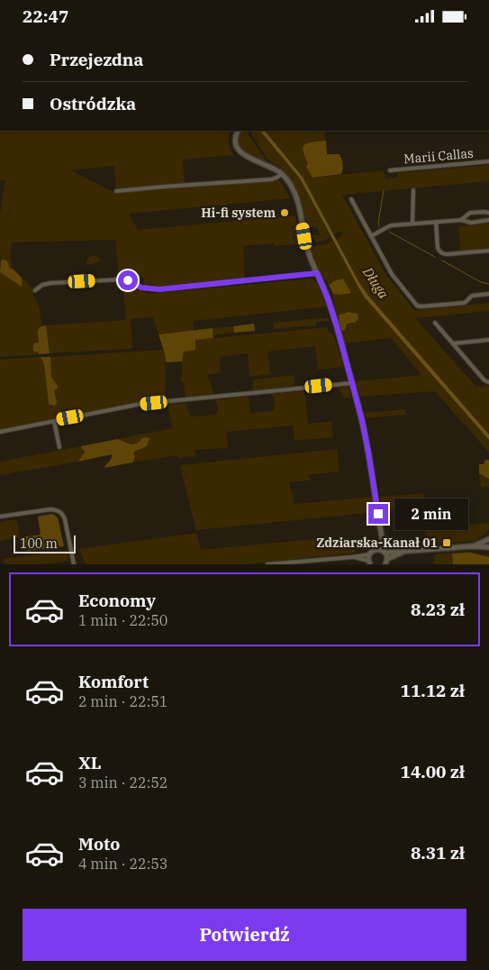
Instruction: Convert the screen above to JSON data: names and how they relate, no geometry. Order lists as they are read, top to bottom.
{
  "streets": {
    "street": ["Marii Callas"]
  },
  "water": ["Długa"],
  "places": {
    "other": ["Hi-fi system"],
    "transit": ["Zdziarska-Kanał 01"]
  },
  "scale_bar": "100 m",
  "page": {
    "status": "22:47",
    "banner": ["Przejezdna", "Ostródzka"],
    "bubble": "2 min",
    "scale": "100 m",
    "list": [
      {
        "name": "Economy",
        "note": "1 min · 22:50",
        "value": "8.23 zł"
      },
      {
        "name": "Komfort",
        "note": "2 min · 22:51",
        "value": "11.12 zł"
      },
      {
        "name": "XL",
        "note": "3 min · 22:52",
        "value": "14.00 zł"
      },
      {
        "name": "Moto",
        "note": "4 min · 22:53",
        "value": "8.31 zł"
      }
    ],
    "buttons": "Potwierdź"
  }
}
